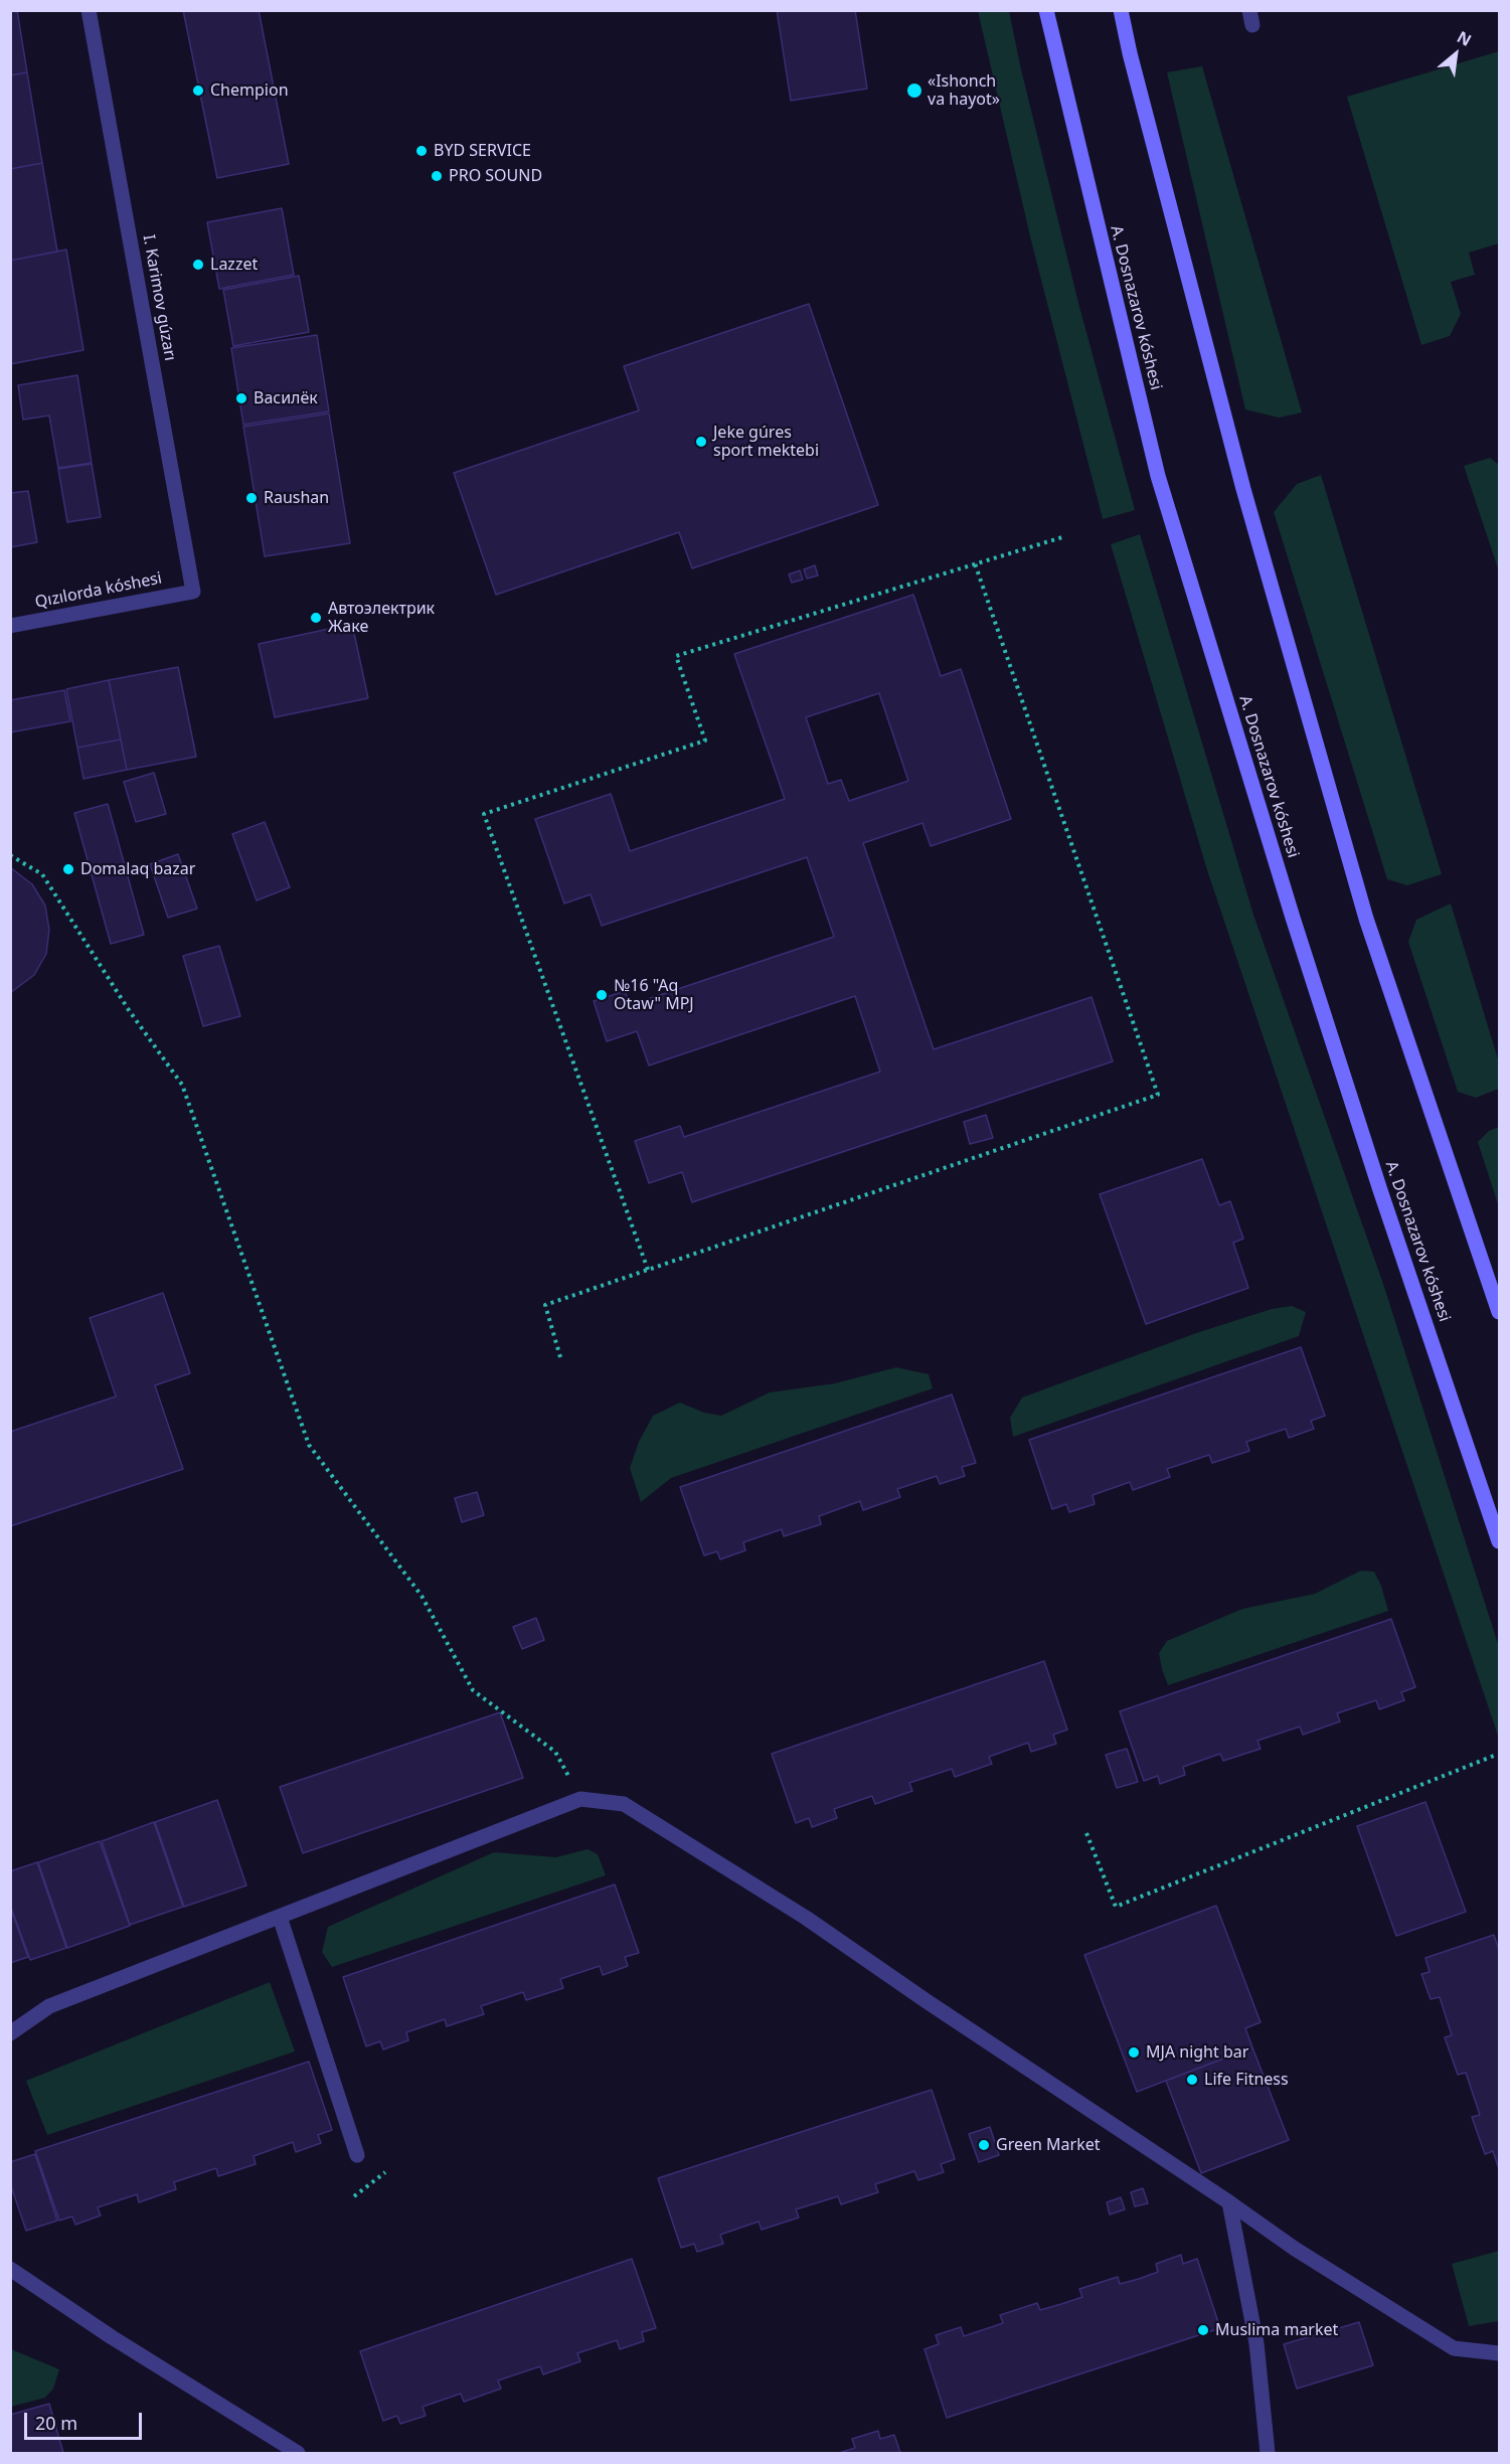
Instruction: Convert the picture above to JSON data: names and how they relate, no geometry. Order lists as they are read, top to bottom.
{
  "streets": {
    "main road": ["A. Dosnazarov kóshesi"],
    "street": ["I. Karimov gúzarı", "Qızılorda kóshesi"]
  },
  "crossings": [
    ["I. Karimov gúzarı", "Qızılorda kóshesi"]
  ],
  "places": [
    "Chempion",
    "«Ishonch va hayot»",
    "BYD SERVICE",
    "PRO SOUND",
    "Lazzet",
    "Василёк",
    "Jeke gúres sport mektebi",
    "Raushan",
    "Автоэлектрик Жаке",
    "Domalaq bazar",
    "№16 \"Aq Otaw\" MPJ",
    "MJA night bar",
    "Life Fitness",
    "Green Market",
    "Muslima market"
  ],
  "scale_bar": "20 m",
  "north": "top right"
}
